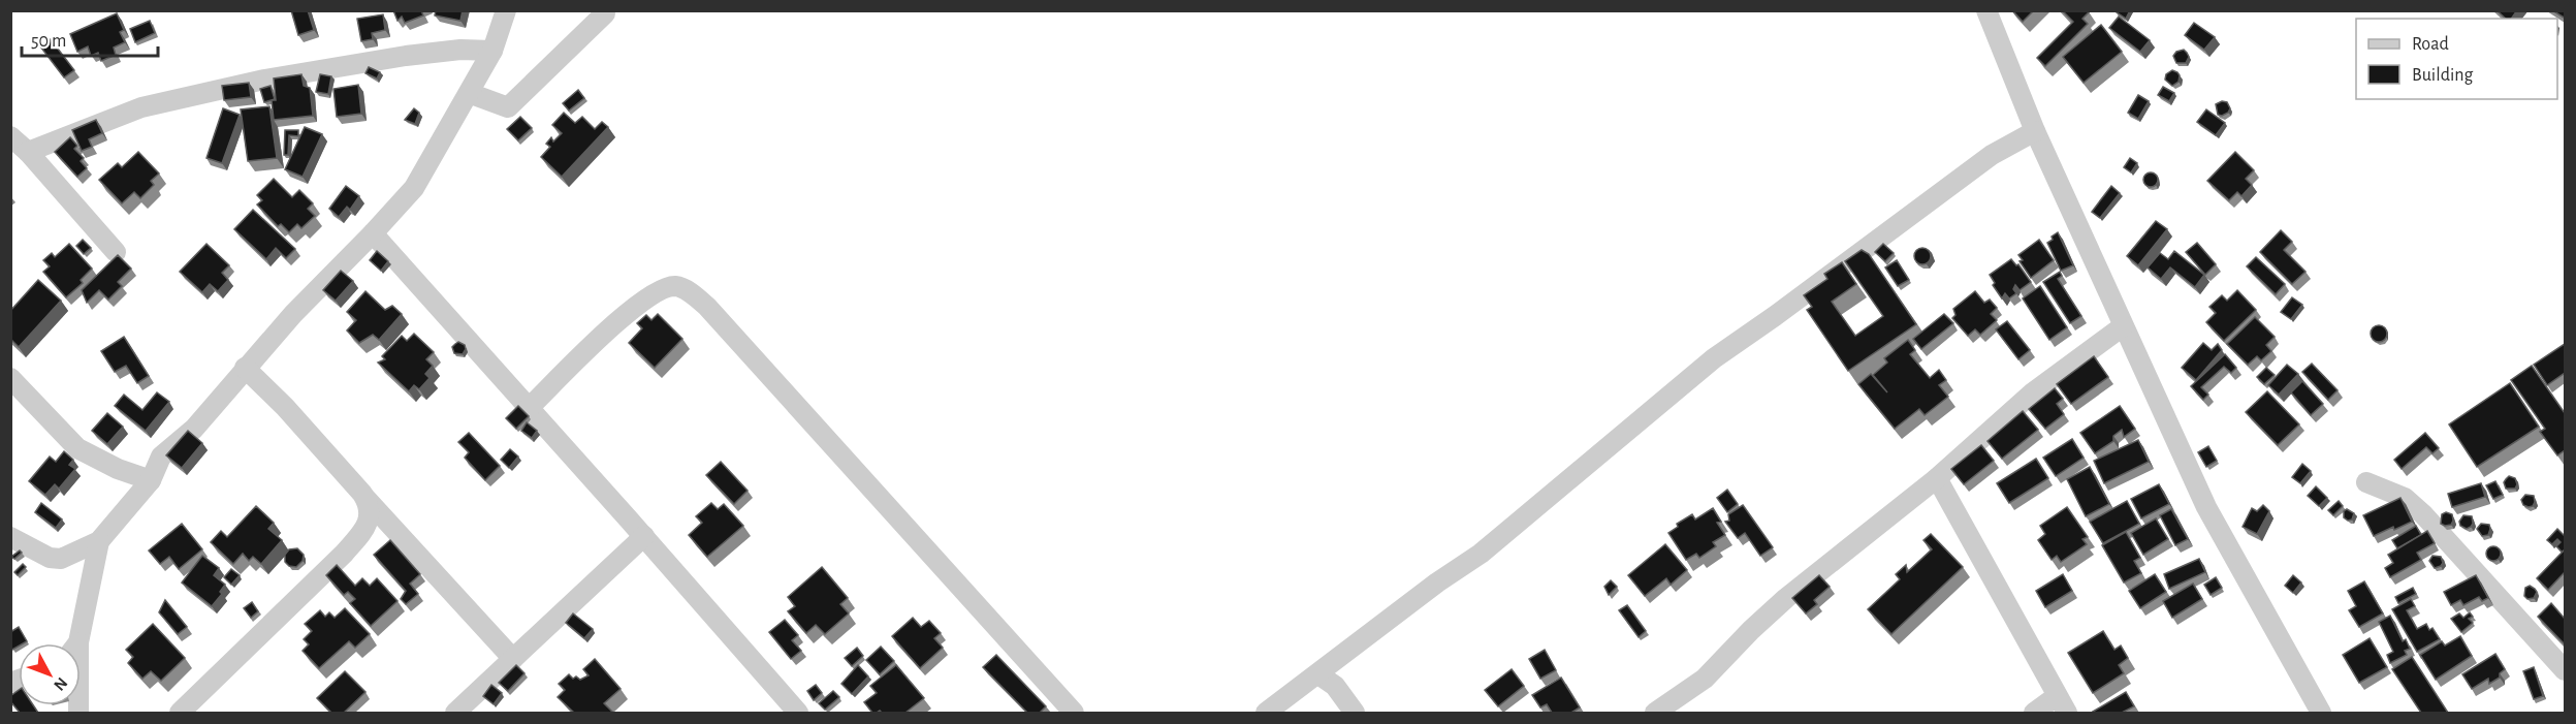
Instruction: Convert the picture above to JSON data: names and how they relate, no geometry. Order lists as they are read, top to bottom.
{
  "legend": ["Road", "Building"],
  "scale_bar": "50 m",
  "north": "bottom right"
}
